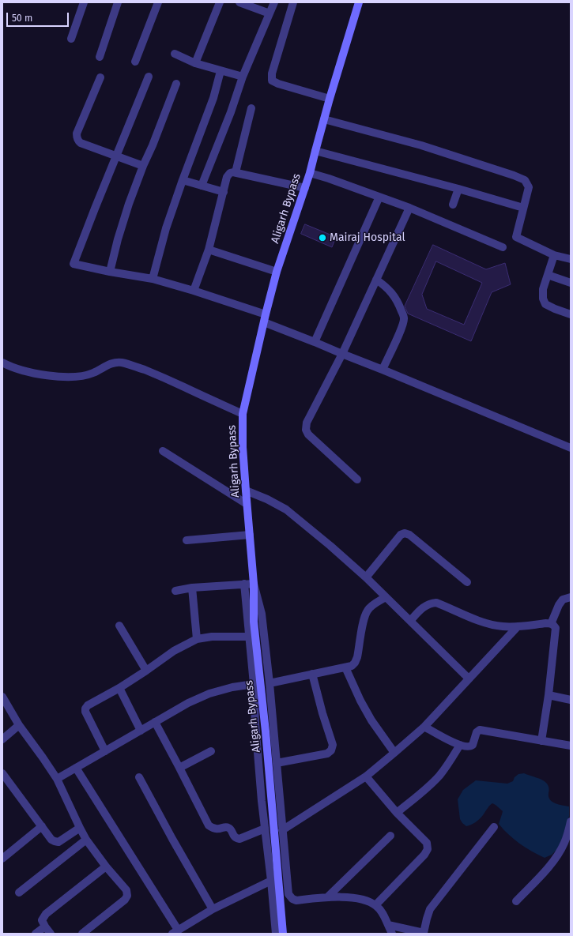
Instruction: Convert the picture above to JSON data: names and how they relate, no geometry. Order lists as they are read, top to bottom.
{
  "streets": {
    "main road": ["Aligarh Bypass"]
  },
  "places": ["Mairaj Hospital"],
  "scale_bar": "50 m"
}
